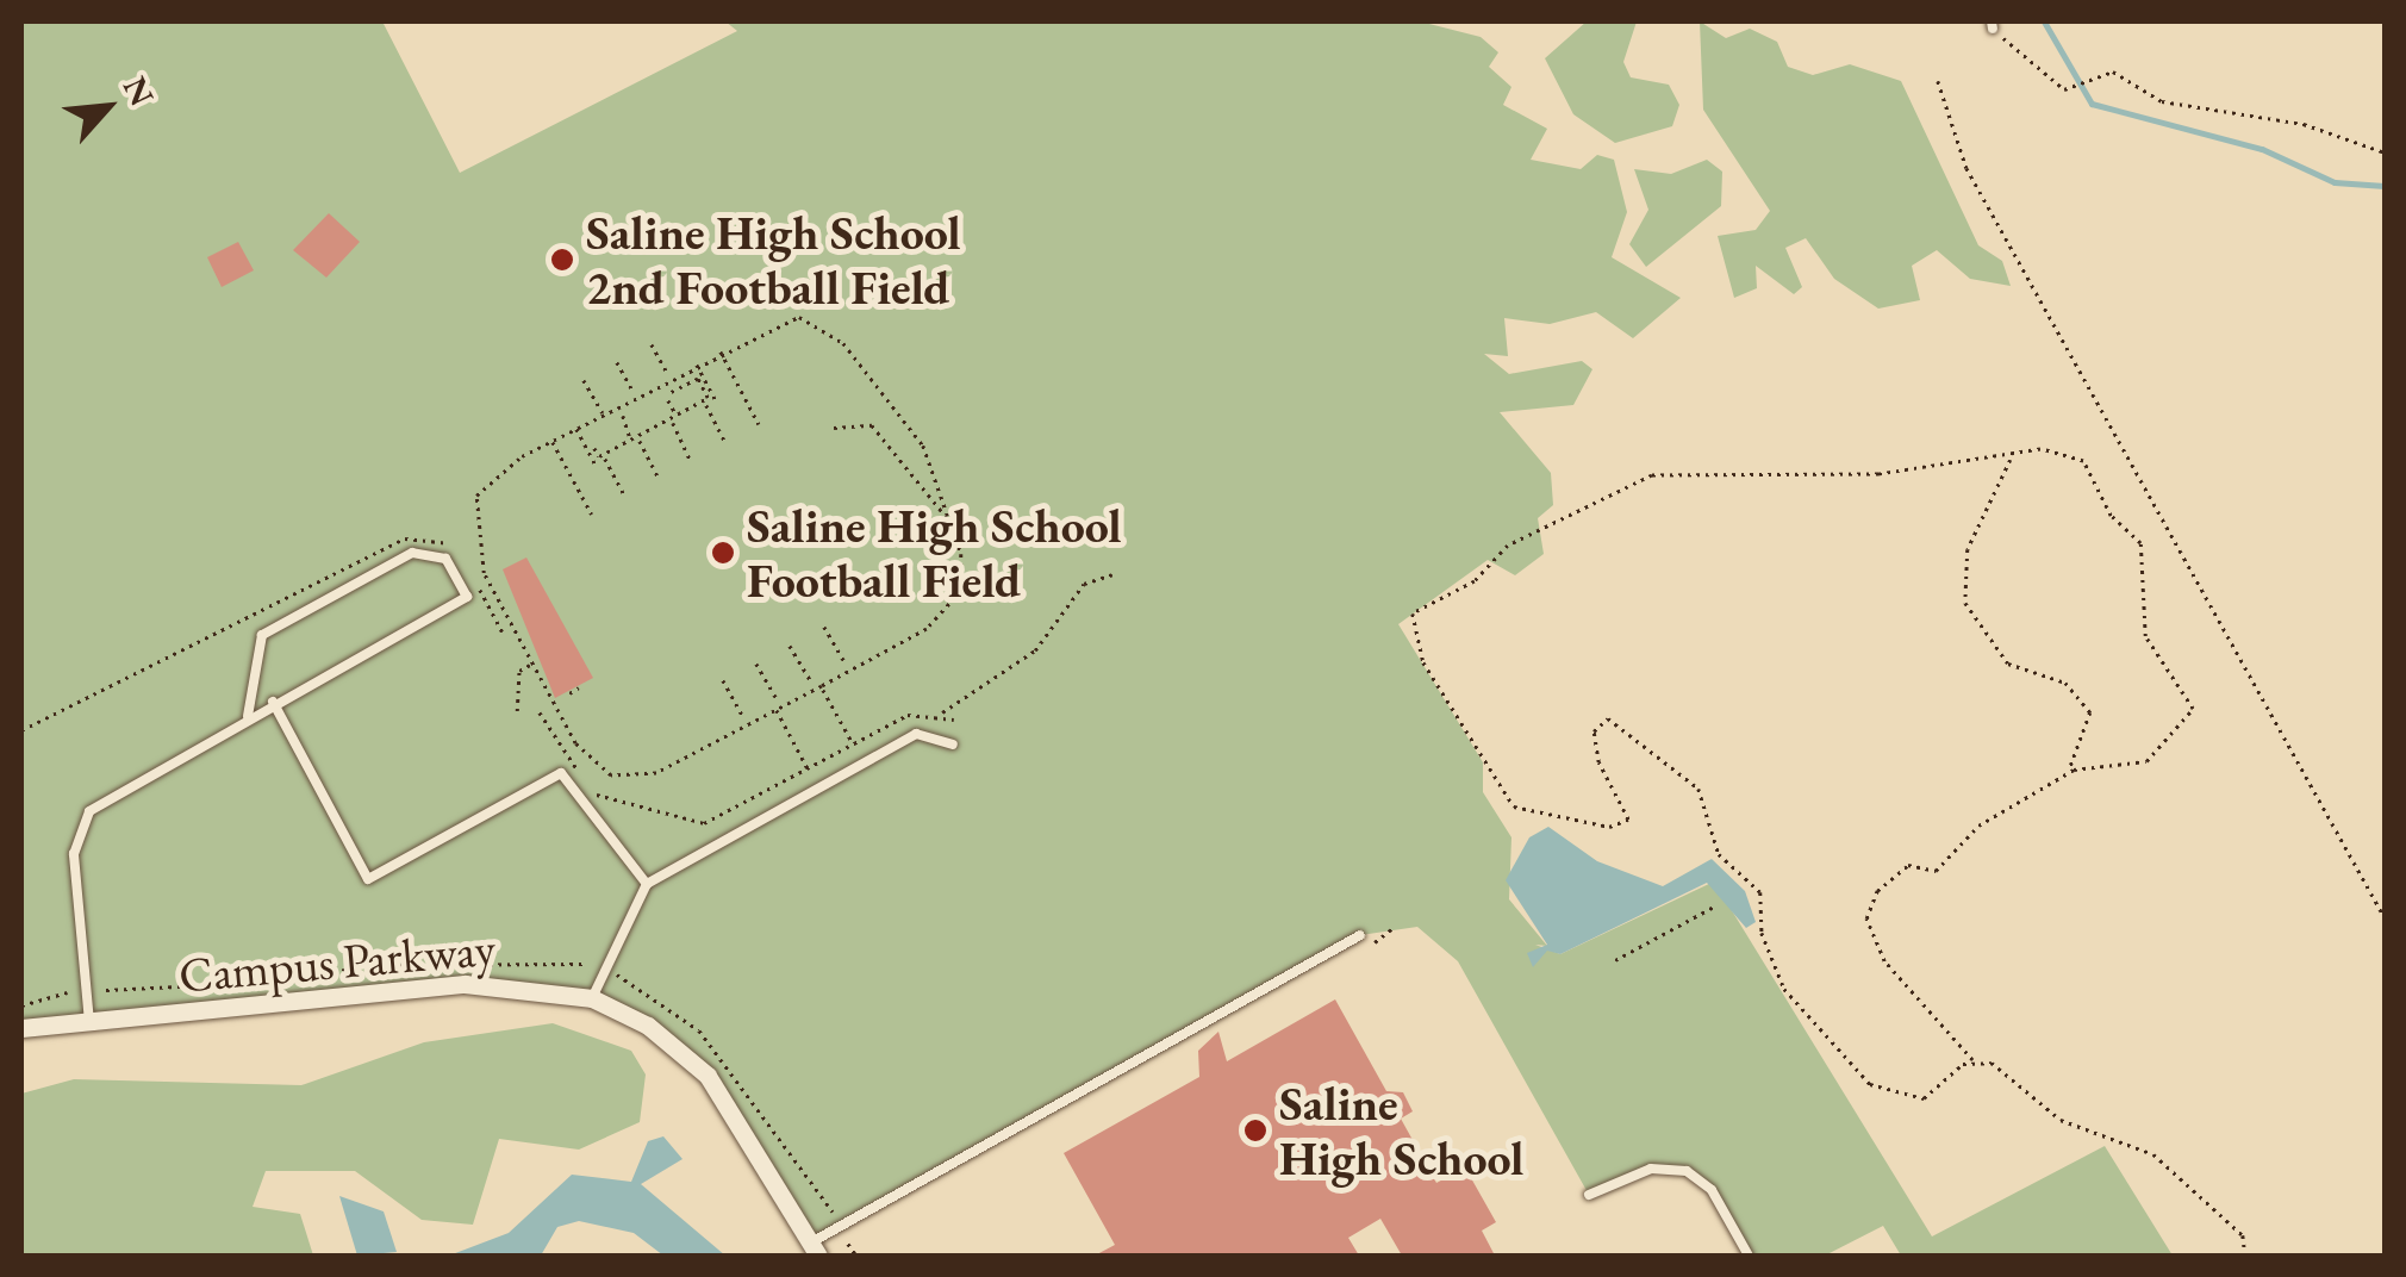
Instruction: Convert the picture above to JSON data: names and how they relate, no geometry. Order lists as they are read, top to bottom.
{
  "streets": {
    "street": ["Campus Parkway"]
  },
  "places": ["Saline High School 2nd Football Field", "Saline High School Football Field", "Saline High School"],
  "north": "top right"
}
